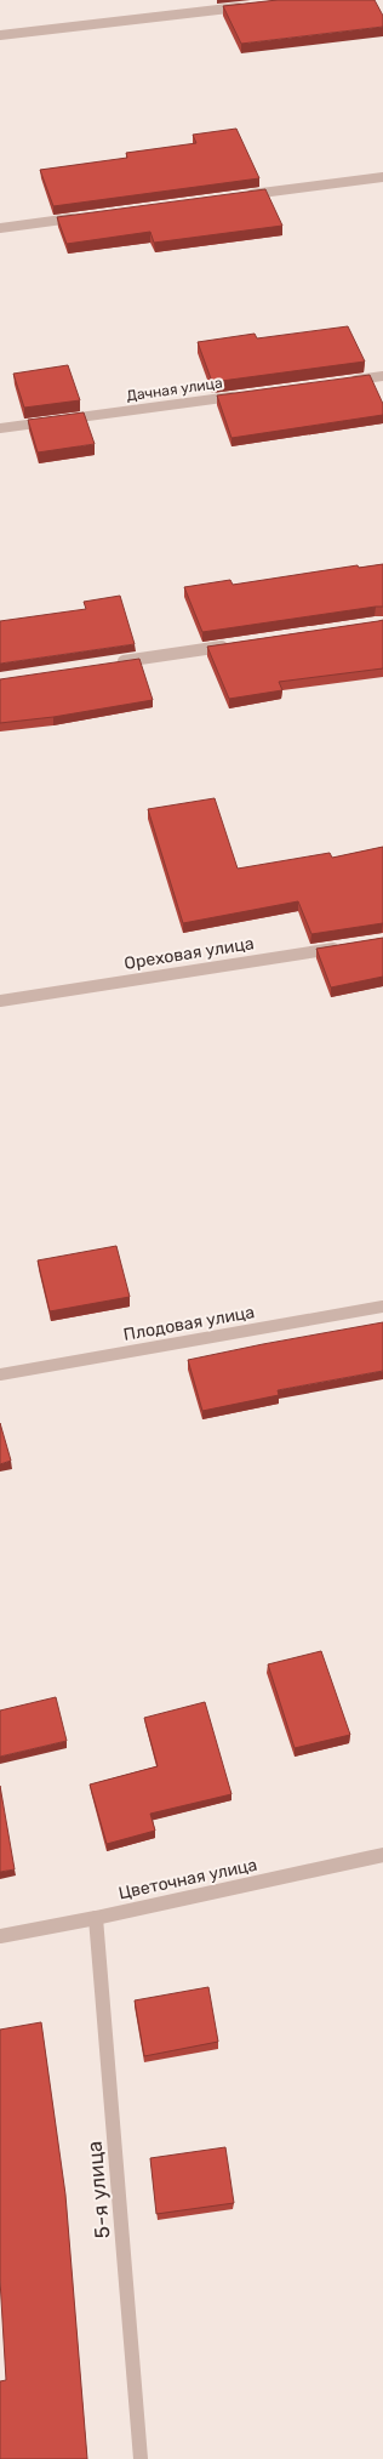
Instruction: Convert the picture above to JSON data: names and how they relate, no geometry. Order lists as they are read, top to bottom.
{
  "streets": {
    "street": [
      "Дачная улица",
      "Ореховая улица",
      "Плодовая улица",
      "Цветочная улица",
      "5-я улица"
    ]
  },
  "crossings": [
    ["Цветочная улица", "5-я улица"]
  ]
}
